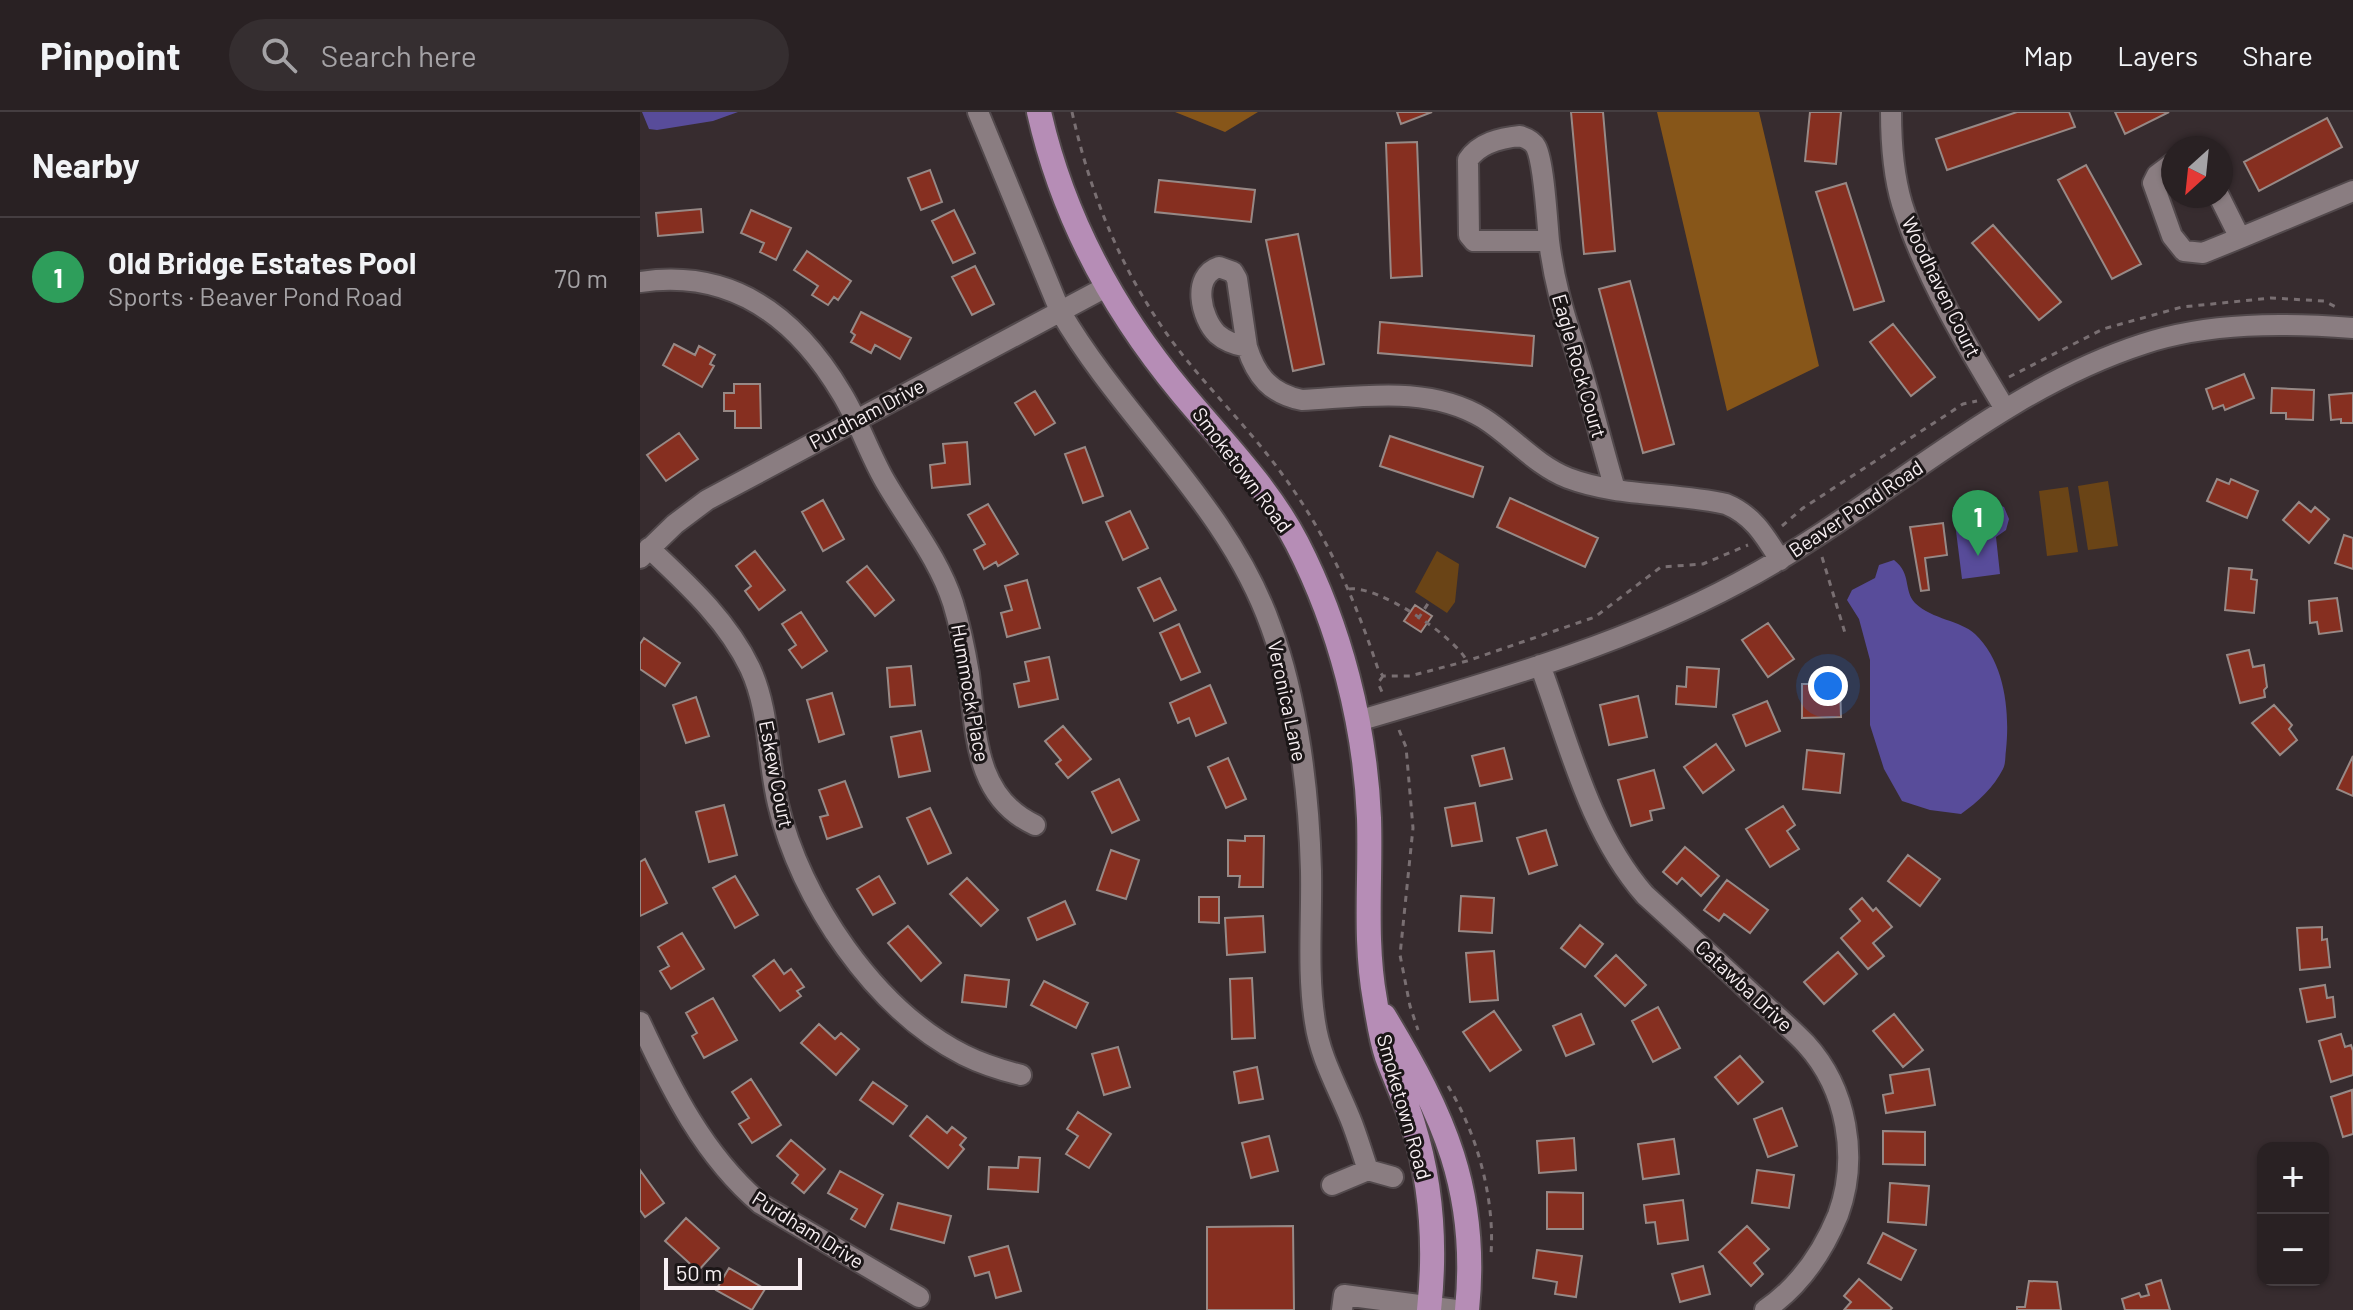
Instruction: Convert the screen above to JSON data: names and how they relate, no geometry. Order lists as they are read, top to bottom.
{
  "streets": {
    "main road": ["Smoketown Road"],
    "street": [
      "Woodhaven Court",
      "Eagle Rock Court",
      "Purdham Drive",
      "Beaver Pond Road",
      "Hummock Place",
      "Veronica Lane",
      "Eskew Court",
      "Catawba Drive"
    ]
  },
  "crossings": [
    ["Woodhaven Court", "Beaver Pond Road"],
    ["Purdham Drive", "Smoketown Road"],
    ["Purdham Drive", "Hummock Place"],
    ["Purdham Drive", "Veronica Lane"],
    ["Purdham Drive", "Eskew Court"],
    ["Smoketown Road", "Beaver Pond Road"],
    ["Beaver Pond Road", "Catawba Drive"]
  ],
  "scale_bar": "50 m",
  "north": "bottom left",
  "page": {
    "header": "Pinpoint",
    "search": "Search here",
    "nav": ["Map", "Layers", "Share"],
    "heading": "Nearby",
    "list": [
      {
        "mark": "1",
        "name": "Old Bridge Estates Pool",
        "note": "Sports · Beaver Pond Road",
        "value": "70 m"
      }
    ],
    "pins": "1",
    "map_buttons": ["+", "−"],
    "scale": "50 m"
  }
}
